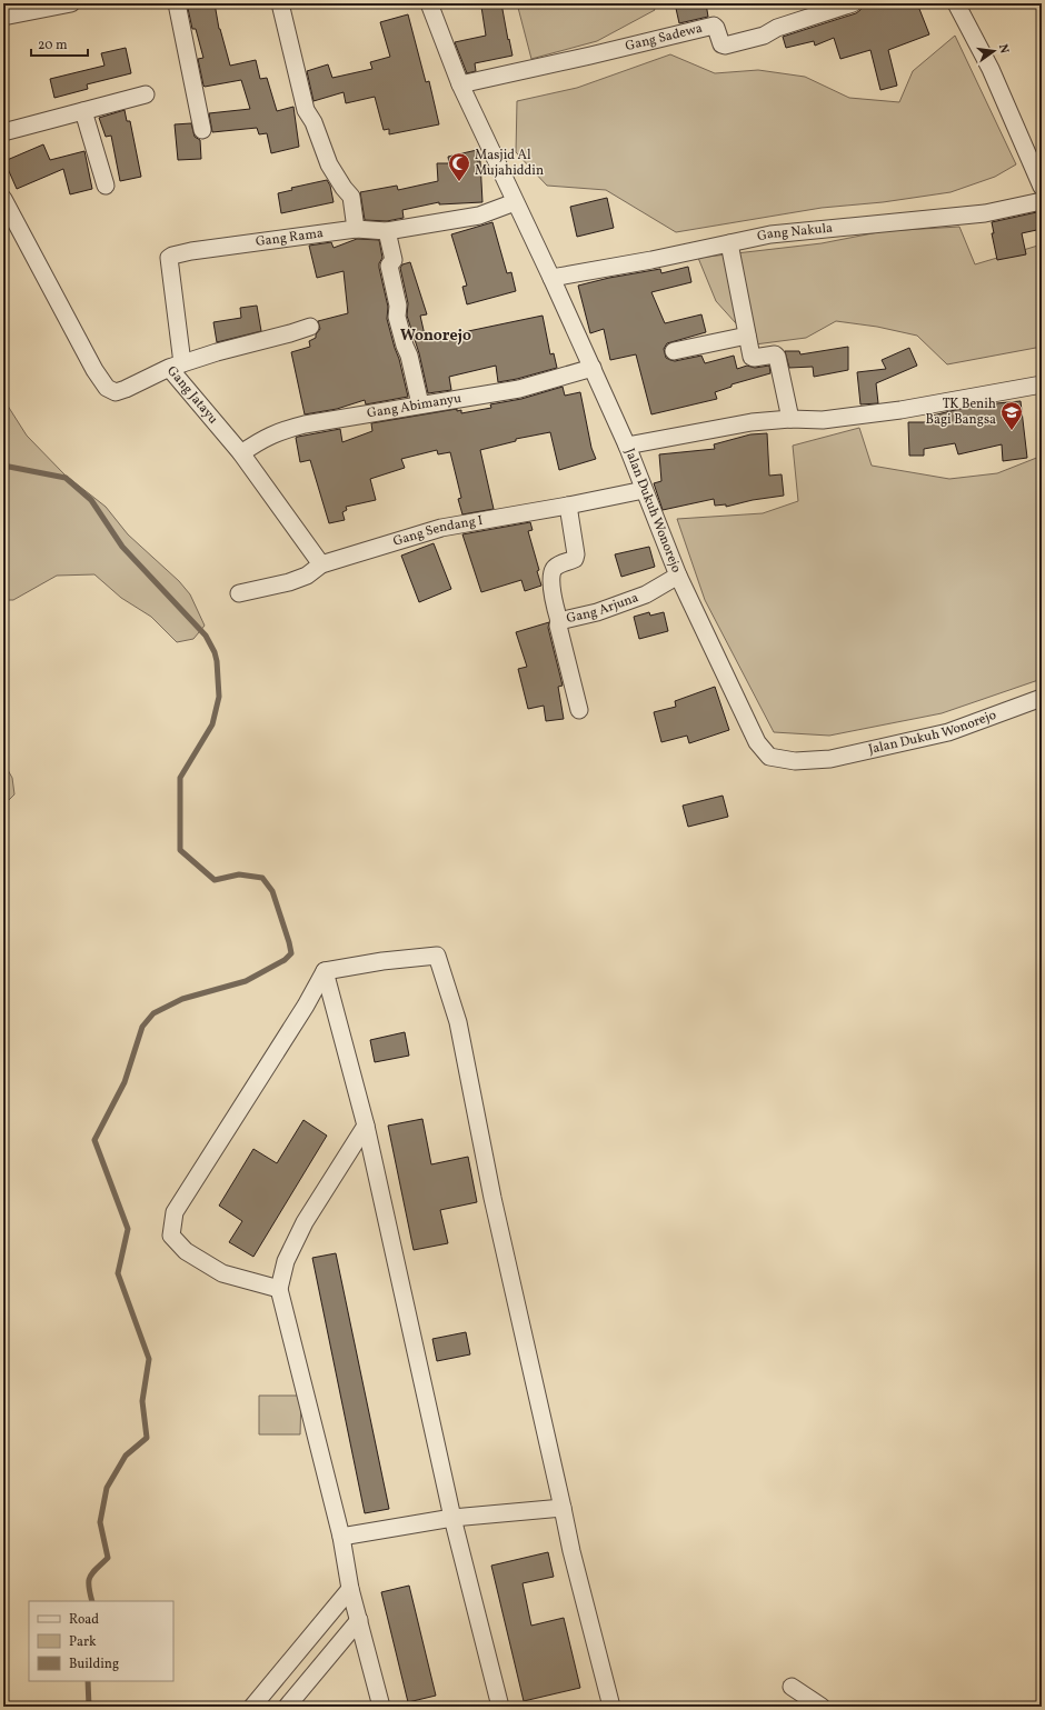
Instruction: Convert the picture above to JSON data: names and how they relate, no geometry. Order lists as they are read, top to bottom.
{
  "streets": {
    "street": [
      "Gang Sadewa",
      "Gang Nakula",
      "Gang Rama",
      "Gang Jatayu",
      "Gang Abimanyu",
      "Jalan Dukuh Wonorejo",
      "Gang Sendang I",
      "Gang Arjuna"
    ]
  },
  "crossings": [
    ["Gang Sadewa", "Jalan Dukuh Wonorejo"],
    ["Gang Nakula", "Jalan Dukuh Wonorejo"],
    ["Gang Rama", "Gang Jatayu"],
    ["Gang Rama", "Jalan Dukuh Wonorejo"],
    ["Gang Jatayu", "Gang Abimanyu"],
    ["Gang Jatayu", "Gang Sendang I"],
    ["Gang Abimanyu", "Jalan Dukuh Wonorejo"],
    ["Jalan Dukuh Wonorejo", "Gang Sendang I"],
    ["Jalan Dukuh Wonorejo", "Gang Arjuna"]
  ],
  "districts": ["Wonorejo"],
  "places": {
    "mosque": ["Masjid Al Mujahiddin"],
    "school or university": ["TK Benih Bagi Bangsa"]
  },
  "legend": ["Road", "Park", "Building"],
  "scale_bar": "20 m",
  "north": "right"
}
